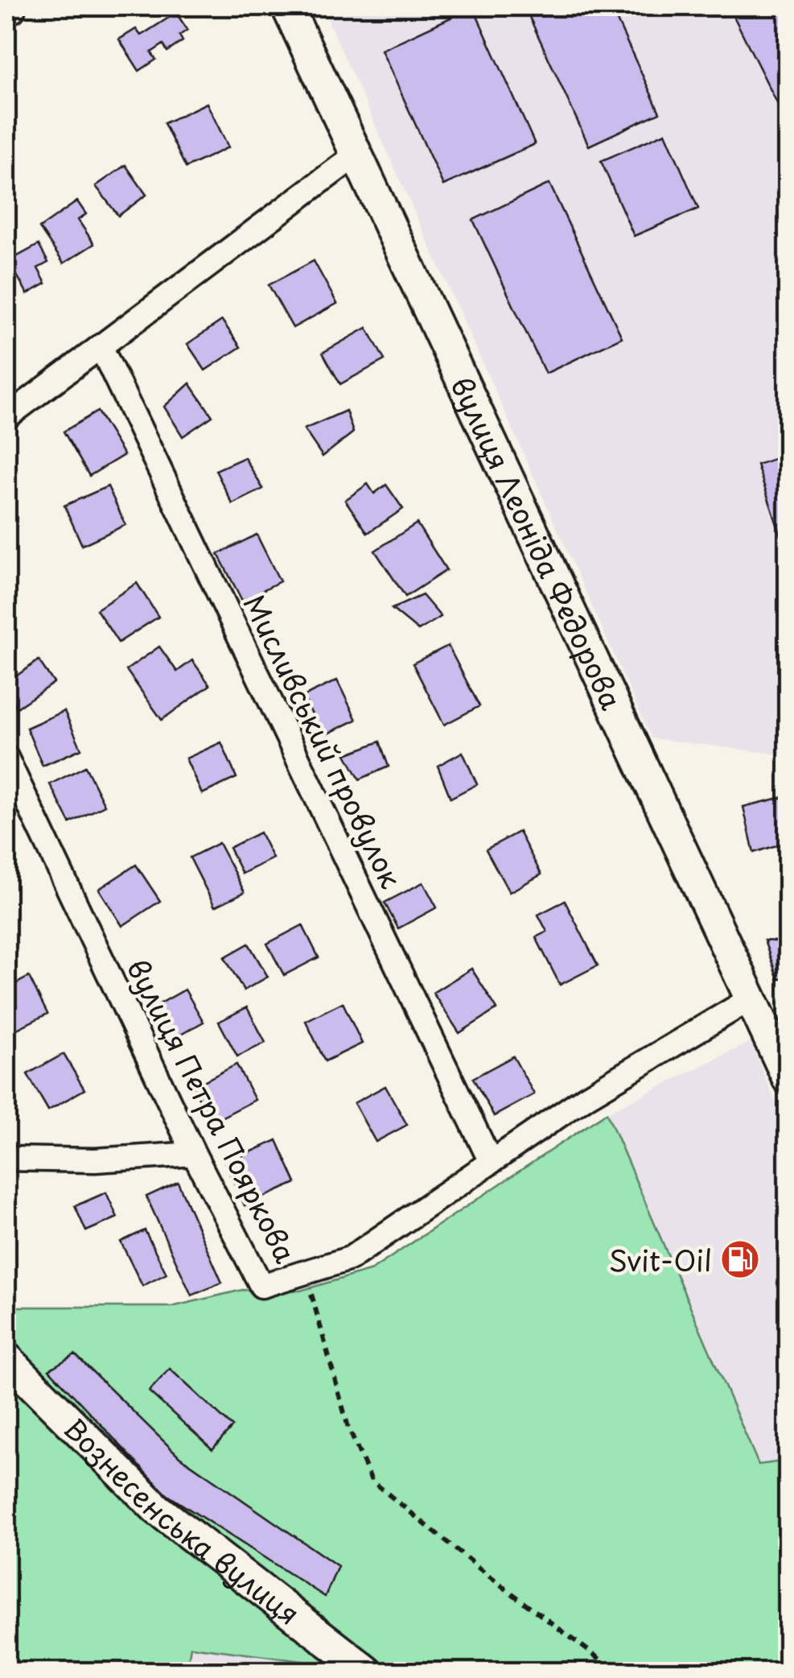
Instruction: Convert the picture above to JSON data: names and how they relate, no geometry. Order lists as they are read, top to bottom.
{
  "streets": {
    "street": [
      "вулиця Леоніда Федорова",
      "Мисливський провулок",
      "вулиця Петра Пояркова",
      "Вознесенська вулиця"
    ]
  },
  "crossings": [
    ["вулиця Леоніда Федорова", "вулиця Петра Пояркова"],
    ["Мисливський провулок", "вулиця Петра Пояркова"]
  ],
  "places": {
    "fuel station": ["Svit-Oil"]
  }
}
